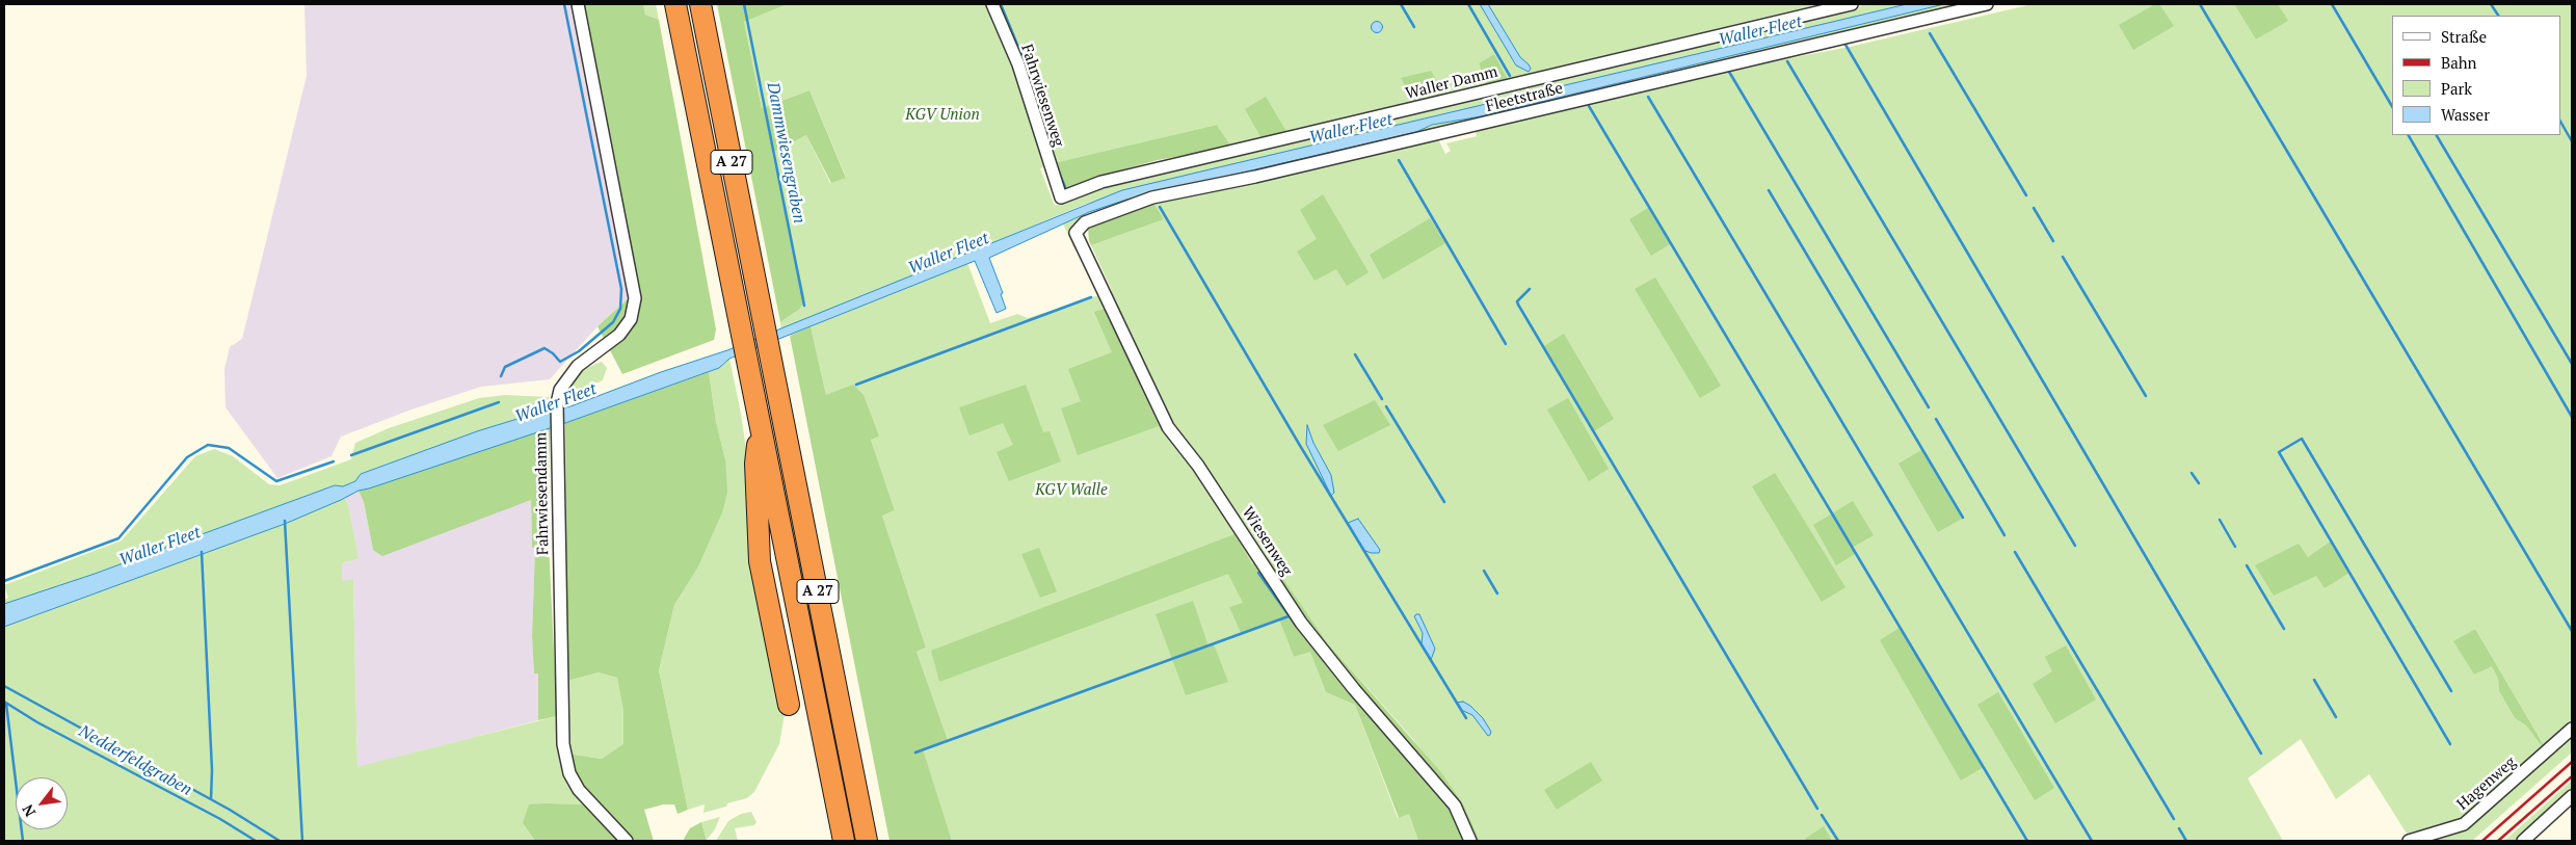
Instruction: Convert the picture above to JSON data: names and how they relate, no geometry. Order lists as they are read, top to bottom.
{
  "streets": {
    "highway": ["A 27"],
    "street": [
      "Waller Damm",
      "Fahrwiesenweg",
      "Fleetstraße",
      "Fahrwiesendamm",
      "Wiesenweg",
      "Hagenweg"
    ]
  },
  "crossings": [
    ["Waller Damm", "Fahrwiesenweg"],
    ["Fleetstraße", "Wiesenweg"]
  ],
  "water": ["Waller Fleet", "Dammwiesengraben", "Nedderfeldgraben"],
  "parks": ["KGV Union", "KGV Walle"],
  "legend": [
    "Straße",
    "Bahn",
    "Park",
    "Wasser"
  ],
  "north": "bottom left"
}
